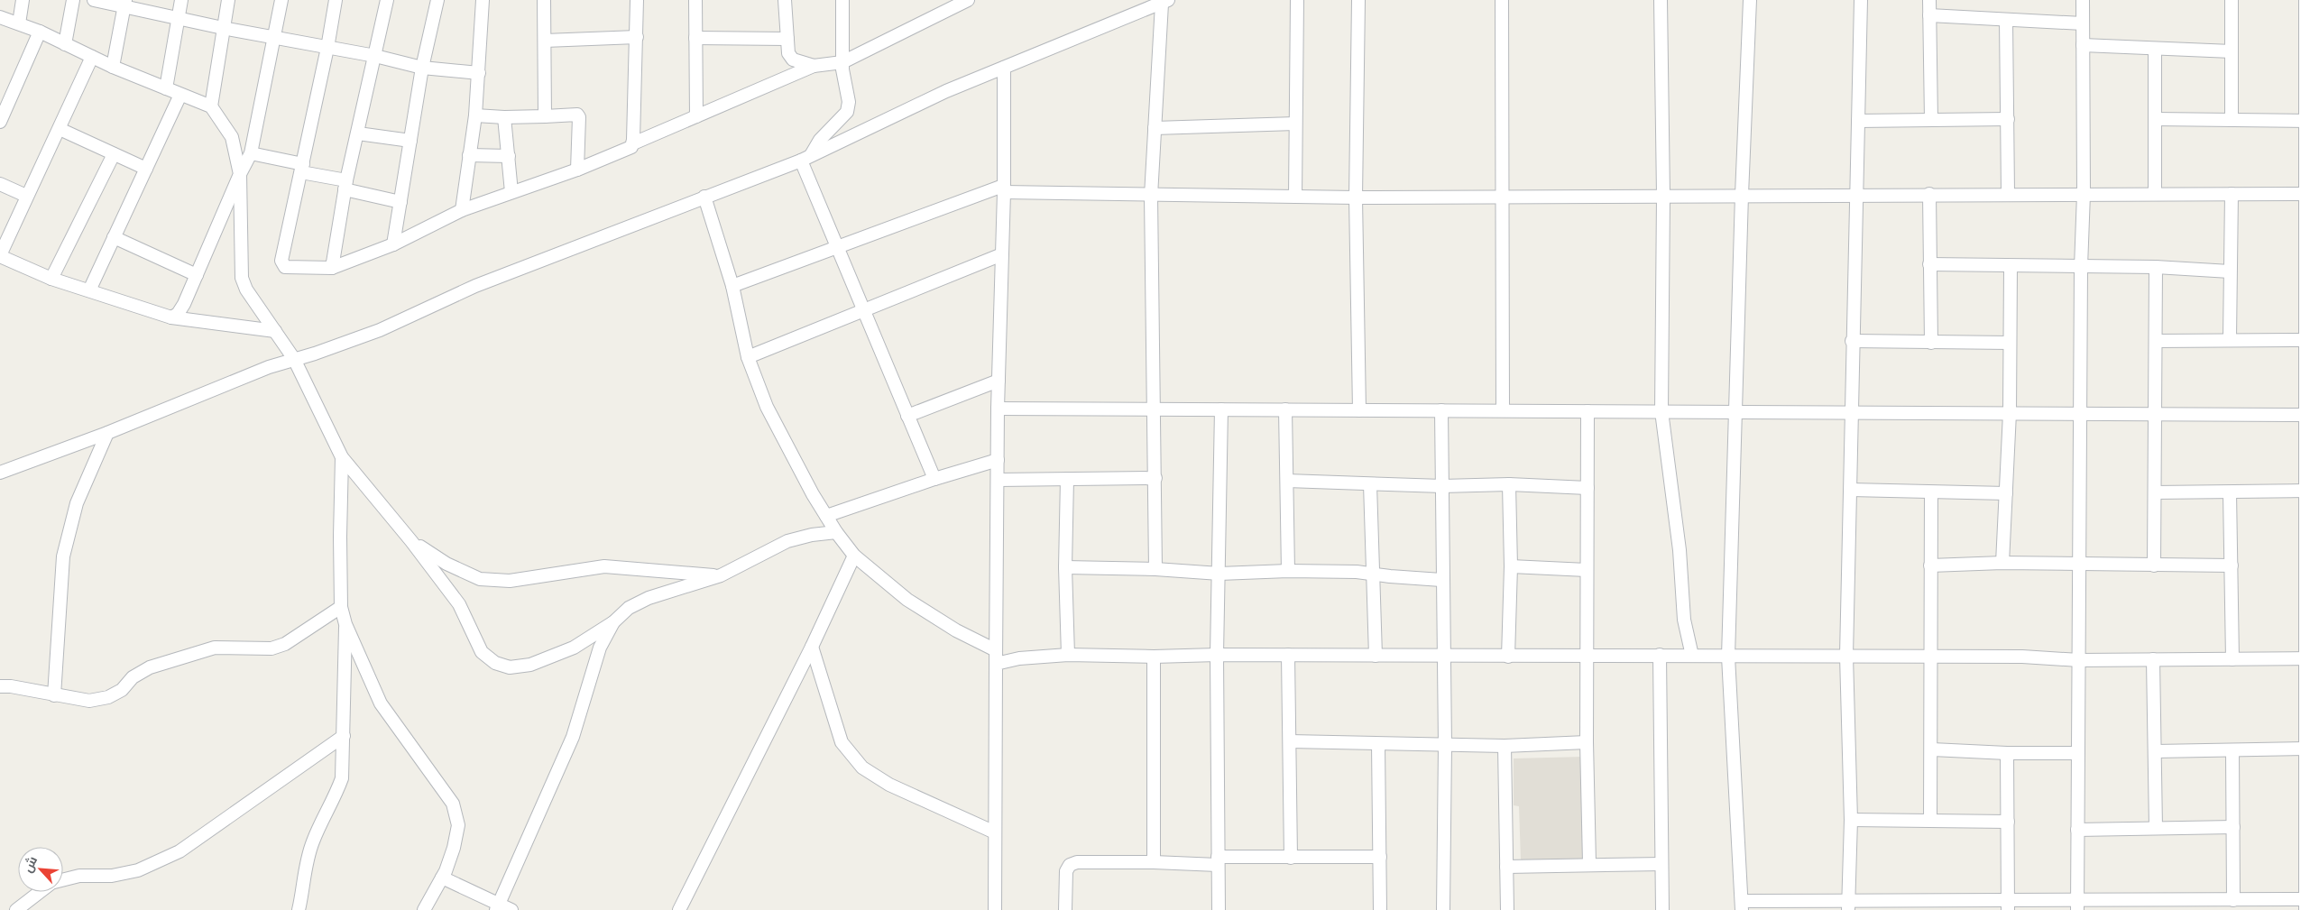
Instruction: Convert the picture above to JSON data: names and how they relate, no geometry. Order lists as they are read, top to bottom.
{
  "north": "top left"
}
